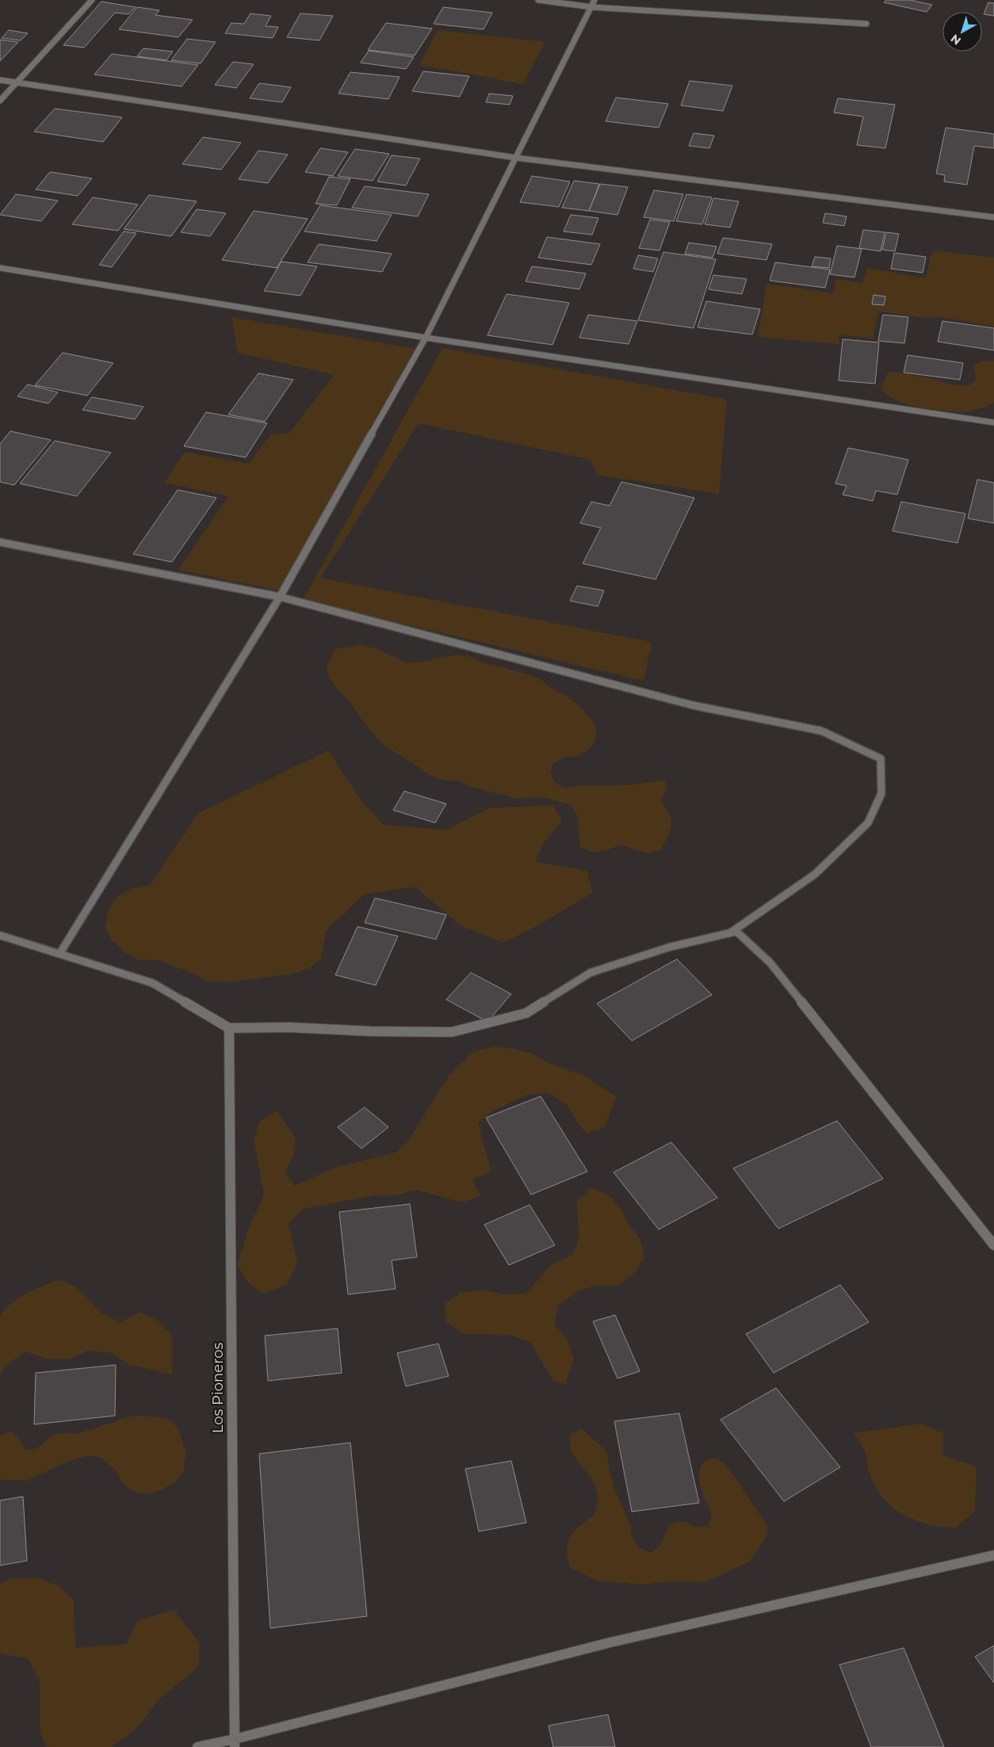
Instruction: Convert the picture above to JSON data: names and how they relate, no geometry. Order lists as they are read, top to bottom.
{
  "streets": {
    "street": ["Los Pioneros"]
  },
  "north": "bottom left"
}
